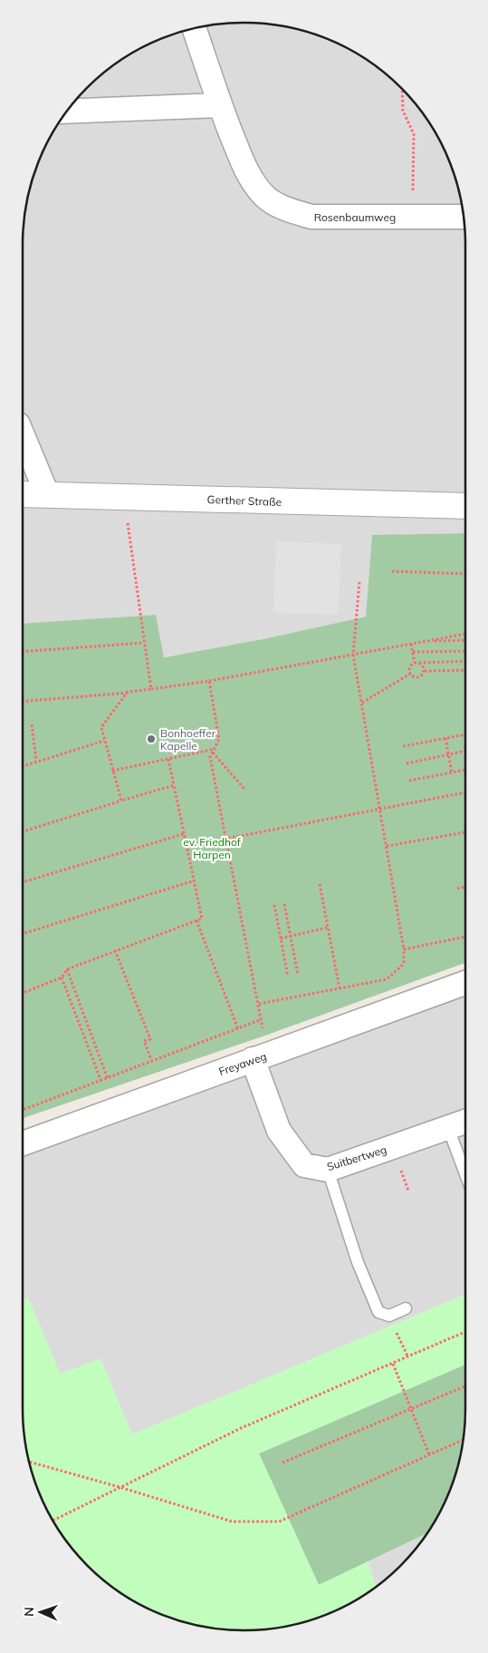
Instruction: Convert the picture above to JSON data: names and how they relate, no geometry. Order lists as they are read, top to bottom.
{
  "streets": {
    "street": [
      "Rosenbaumweg",
      "Gerther Straße",
      "Freyaweg",
      "Suitbertweg"
    ]
  },
  "crossings": [
    ["Freyaweg", "Suitbertweg"]
  ],
  "parks": ["ev. Friedhof Harpen"],
  "places": ["Bonhoeffer Kapelle"],
  "north": "left"
}
